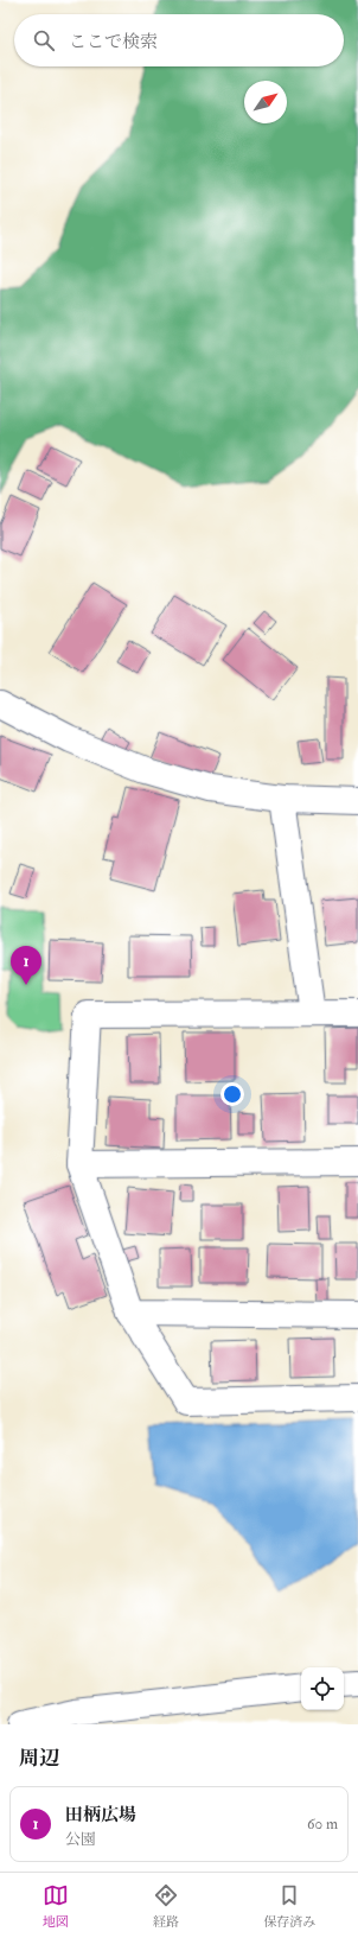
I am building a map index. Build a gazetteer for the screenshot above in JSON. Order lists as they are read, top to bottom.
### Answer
{
  "north": "top right",
  "page": {
    "search": "ここで検索",
    "pins": "1",
    "heading": "周辺",
    "list": [
      {
        "mark": "1",
        "name": "田柄広場",
        "note": "公園",
        "value": "60 m"
      }
    ],
    "nav": ["地図", "経路", "保存済み"]
  }
}
